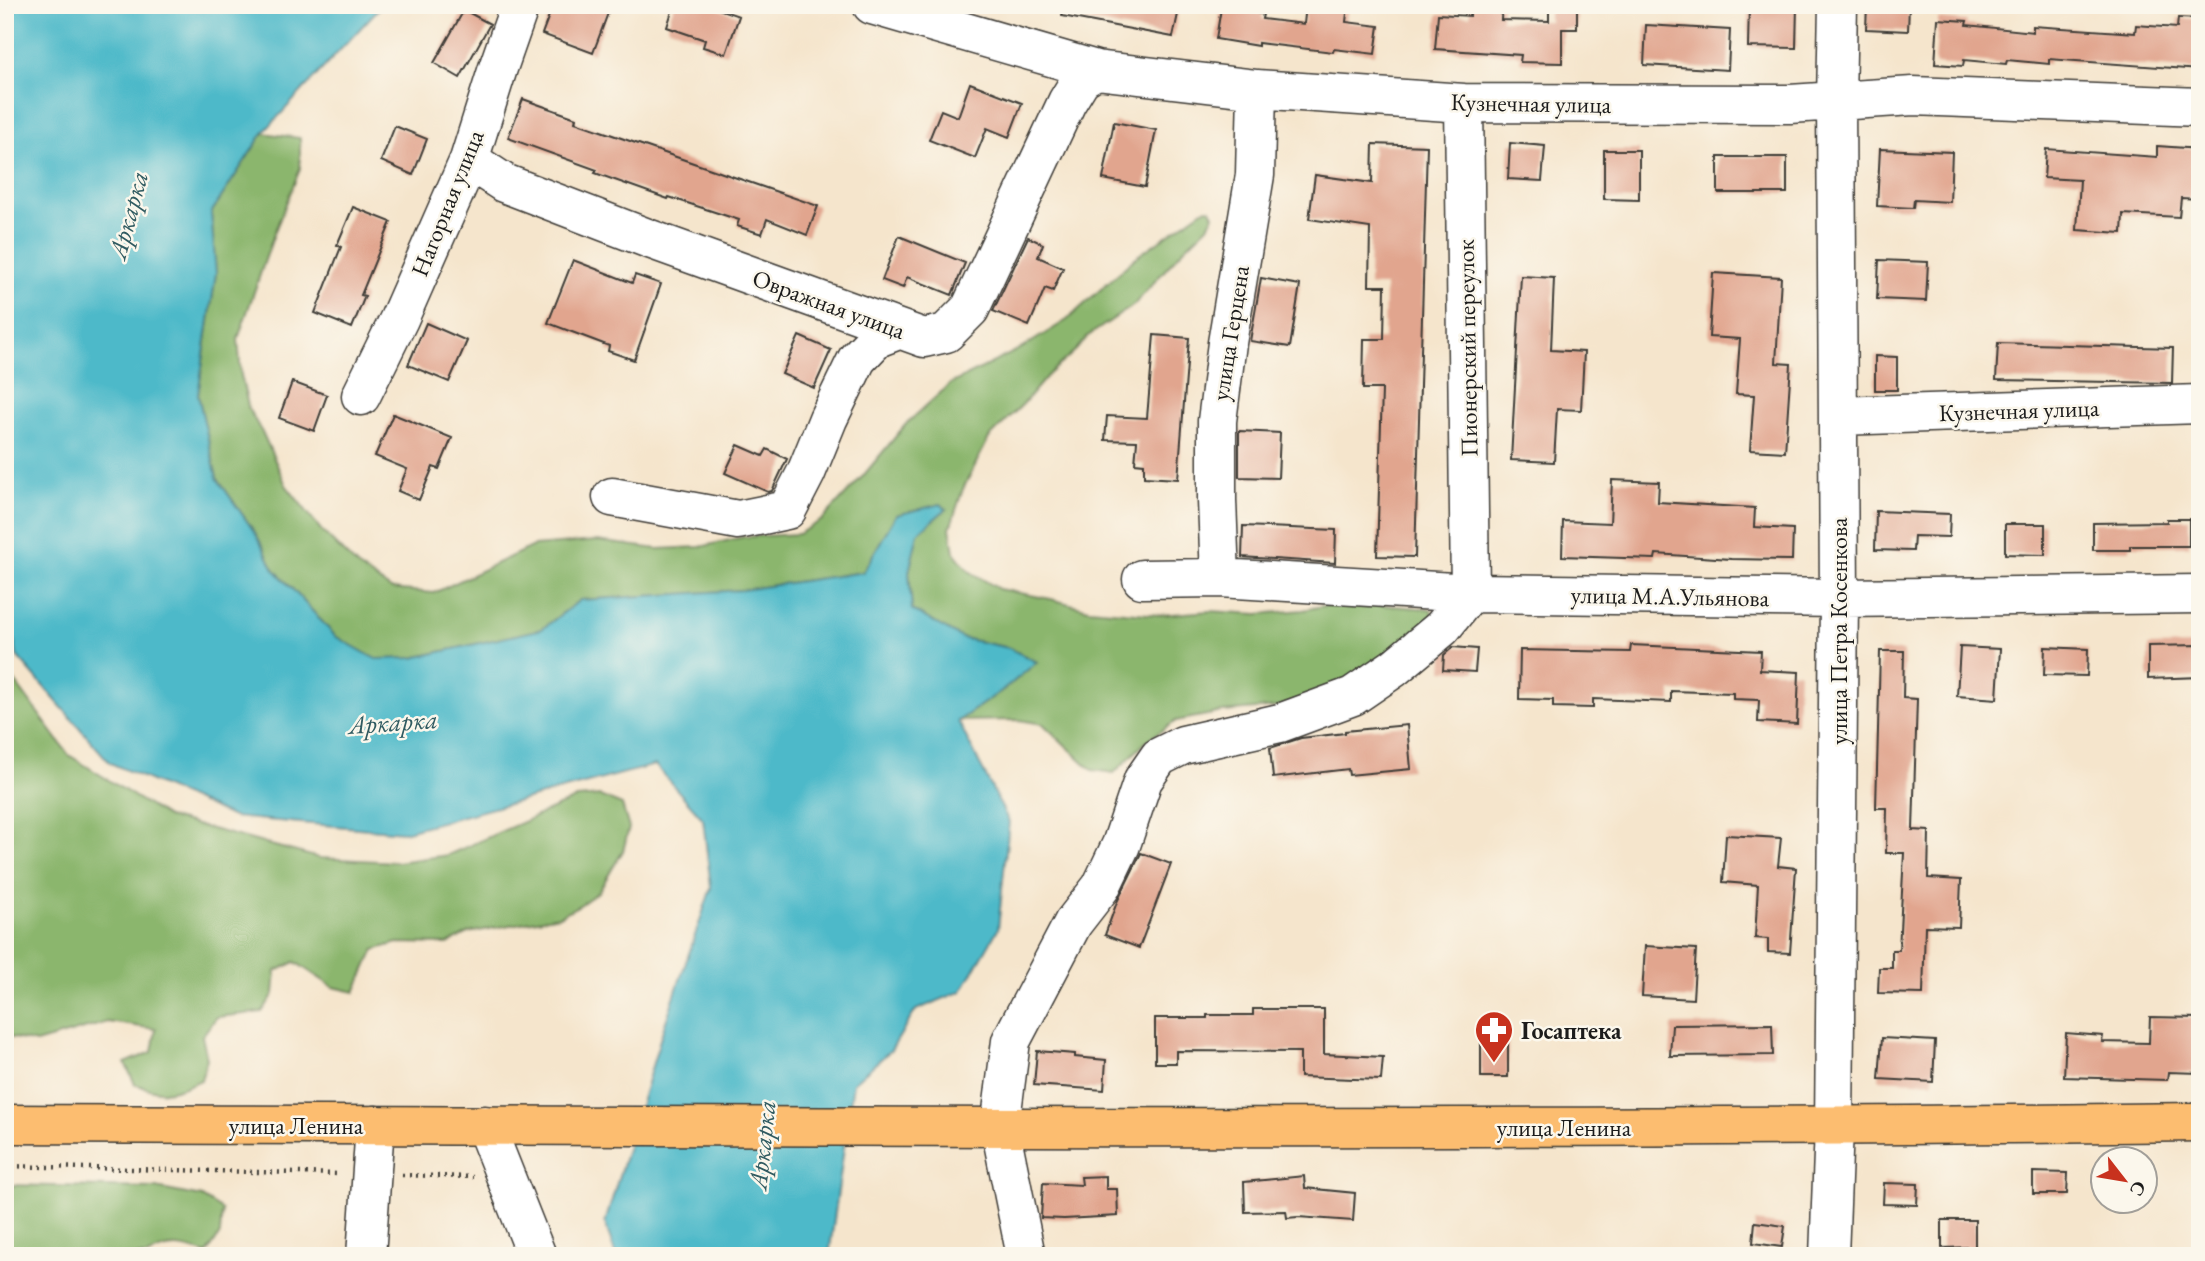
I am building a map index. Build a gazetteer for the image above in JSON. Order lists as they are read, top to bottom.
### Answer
{
  "streets": {
    "main road": ["улица Ленина"],
    "street": [
      "Кузнечная улица",
      "Нагорная улица",
      "Овражная улица",
      "улица Герцена",
      "Пионерский переулок",
      "улица М.А.Ульянова",
      "улица Петра Косенкова"
    ]
  },
  "crossings": [
    ["Кузнечная улица", "Овражная улица"],
    ["Кузнечная улица", "улица Герцена"],
    ["Кузнечная улица", "Пионерский переулок"],
    ["Кузнечная улица", "улица Петра Косенкова"],
    ["Нагорная улица", "Овражная улица"],
    ["улица Герцена", "улица М.А.Ульянова"],
    ["Пионерский переулок", "улица М.А.Ульянова"],
    ["улица М.А.Ульянова", "улица Петра Косенкова"],
    ["улица Петра Косенкова", "улица Ленина"]
  ],
  "water": ["Аркарка"],
  "places": {
    "pharmacy": ["Госаптека"]
  },
  "north": "bottom right"
}
